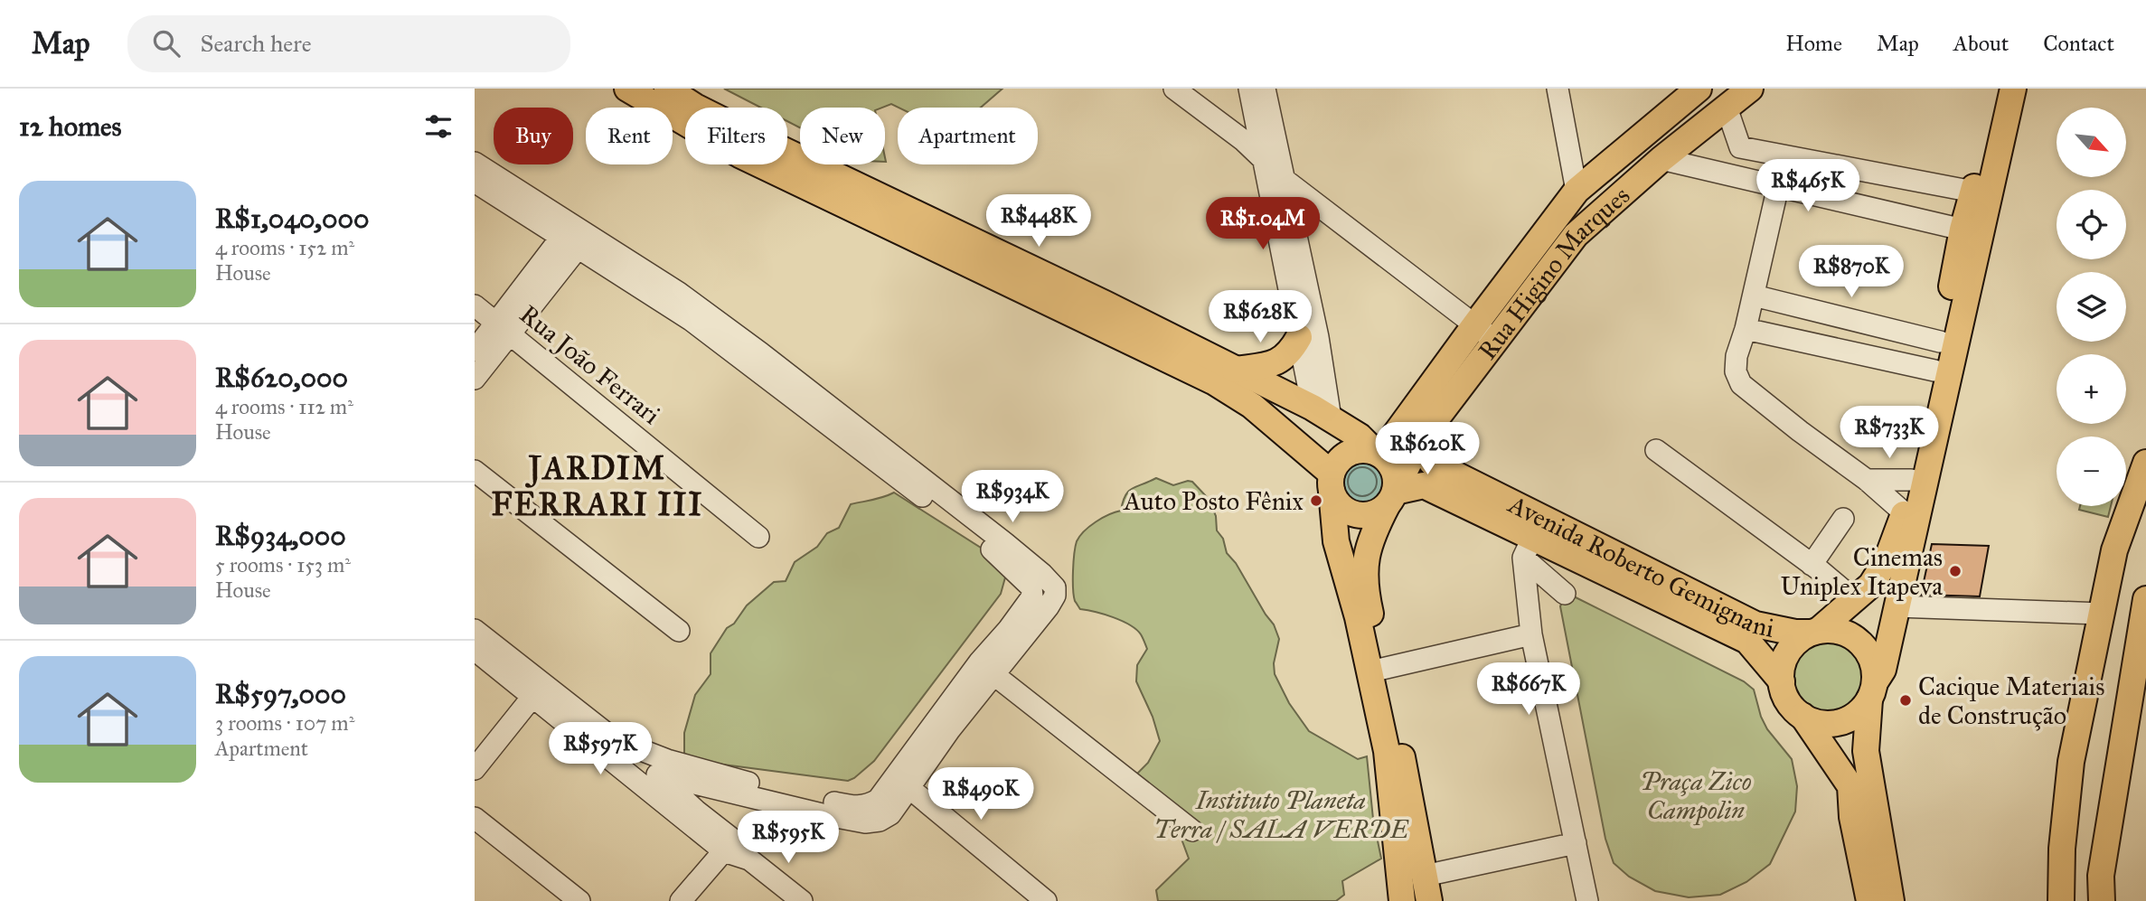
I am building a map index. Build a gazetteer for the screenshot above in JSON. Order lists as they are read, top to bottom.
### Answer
{
  "streets": {
    "main road": ["Rua Higino Marques", "Avenida Roberto Gemignani"],
    "street": ["Rua João Ferrari"]
  },
  "crossings": [
    ["Rua Higino Marques", "Avenida Roberto Gemignani"]
  ],
  "districts": ["JARDIM FERRARI III"],
  "parks": ["Praça Zico Campolin", "Instituto Planeta Terra / SALA VERDE"],
  "places": ["Auto Posto Fênix", "Cinemas Uniplex Itapeva", "Cacique Materiais de Construção"],
  "north": "bottom right",
  "page": {
    "header": "Map",
    "search": "Search here",
    "nav": [
      "Home",
      "Map",
      "About",
      "Contact"
    ],
    "heading": "12 homes",
    "map_buttons": ["+", "−"],
    "chip": [
      "Buy",
      "Rent",
      "Filters",
      "New",
      "Apartment"
    ],
    "price": [
      "R$465K",
      "R$448K",
      "R$1.04M",
      "R$870K",
      "R$628K",
      "R$733K",
      "R$620K",
      "R$934K",
      "R$667K",
      "R$597K",
      "R$490K",
      "R$595K"
    ],
    "list": [
      {
        "name": "R$1,040,000",
        "note": "4 rooms · 152 m² · House"
      },
      {
        "name": "R$620,000",
        "note": "4 rooms · 112 m² · House"
      },
      {
        "name": "R$934,000",
        "note": "5 rooms · 153 m² · House"
      },
      {
        "name": "R$597,000",
        "note": "3 rooms · 107 m² · Apartment"
      }
    ]
  }
}
